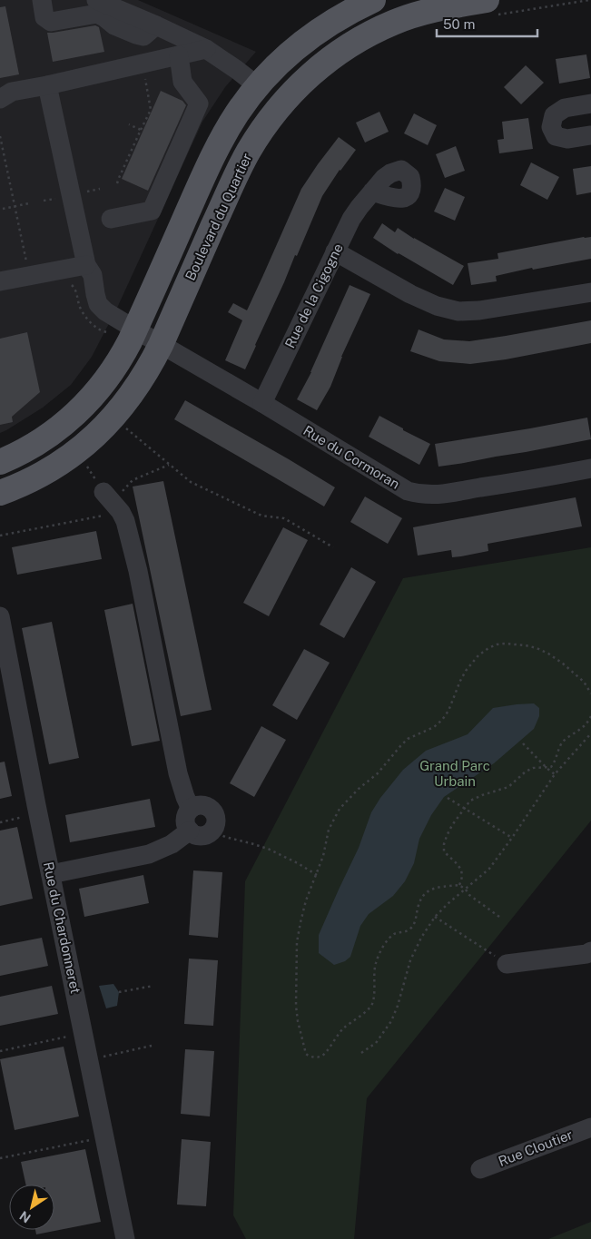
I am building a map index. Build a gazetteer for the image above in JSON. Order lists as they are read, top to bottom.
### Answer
{
  "streets": {
    "main road": ["Boulevard du Quartier"],
    "street": [
      "Rue de la Cigogne",
      "Rue du Cormoran",
      "Rue du Chardonneret",
      "Rue Cloutier"
    ]
  },
  "crossings": [
    ["Boulevard du Quartier", "Rue du Cormoran"],
    ["Rue de la Cigogne", "Rue du Cormoran"]
  ],
  "parks": ["Grand Parc Urbain"],
  "scale_bar": "50 m",
  "north": "bottom left"
}
